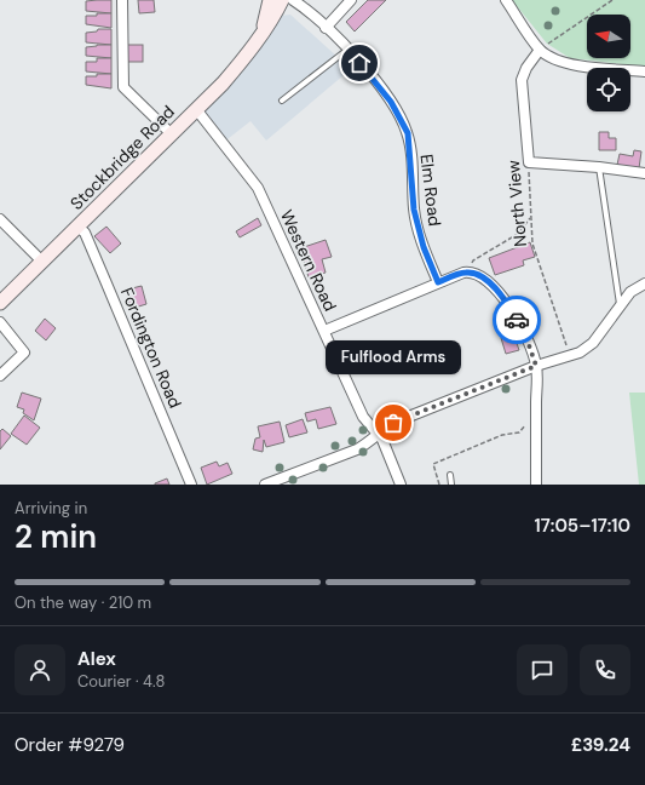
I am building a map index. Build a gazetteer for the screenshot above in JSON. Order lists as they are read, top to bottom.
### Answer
{
  "streets": {
    "main road": ["Stockbridge Road"],
    "street": [
      "Elm Road",
      "North View",
      "Western Road",
      "Fordington Road"
    ]
  },
  "crossings": [
    ["Stockbridge Road", "Western Road"],
    ["Stockbridge Road", "Fordington Road"]
  ],
  "places": ["Fulflood Arms"],
  "north": "left",
  "page": {
    "bubble": "Fulflood Arms",
    "heading": ["2 min", "Arriving in", "17:05–17:10"],
    "panel": [
      "Alex",
      "Courier · 4.8",
      "Order #9279",
      "£39.24"
    ],
    "bar": "On the way · 210 m"
  }
}
